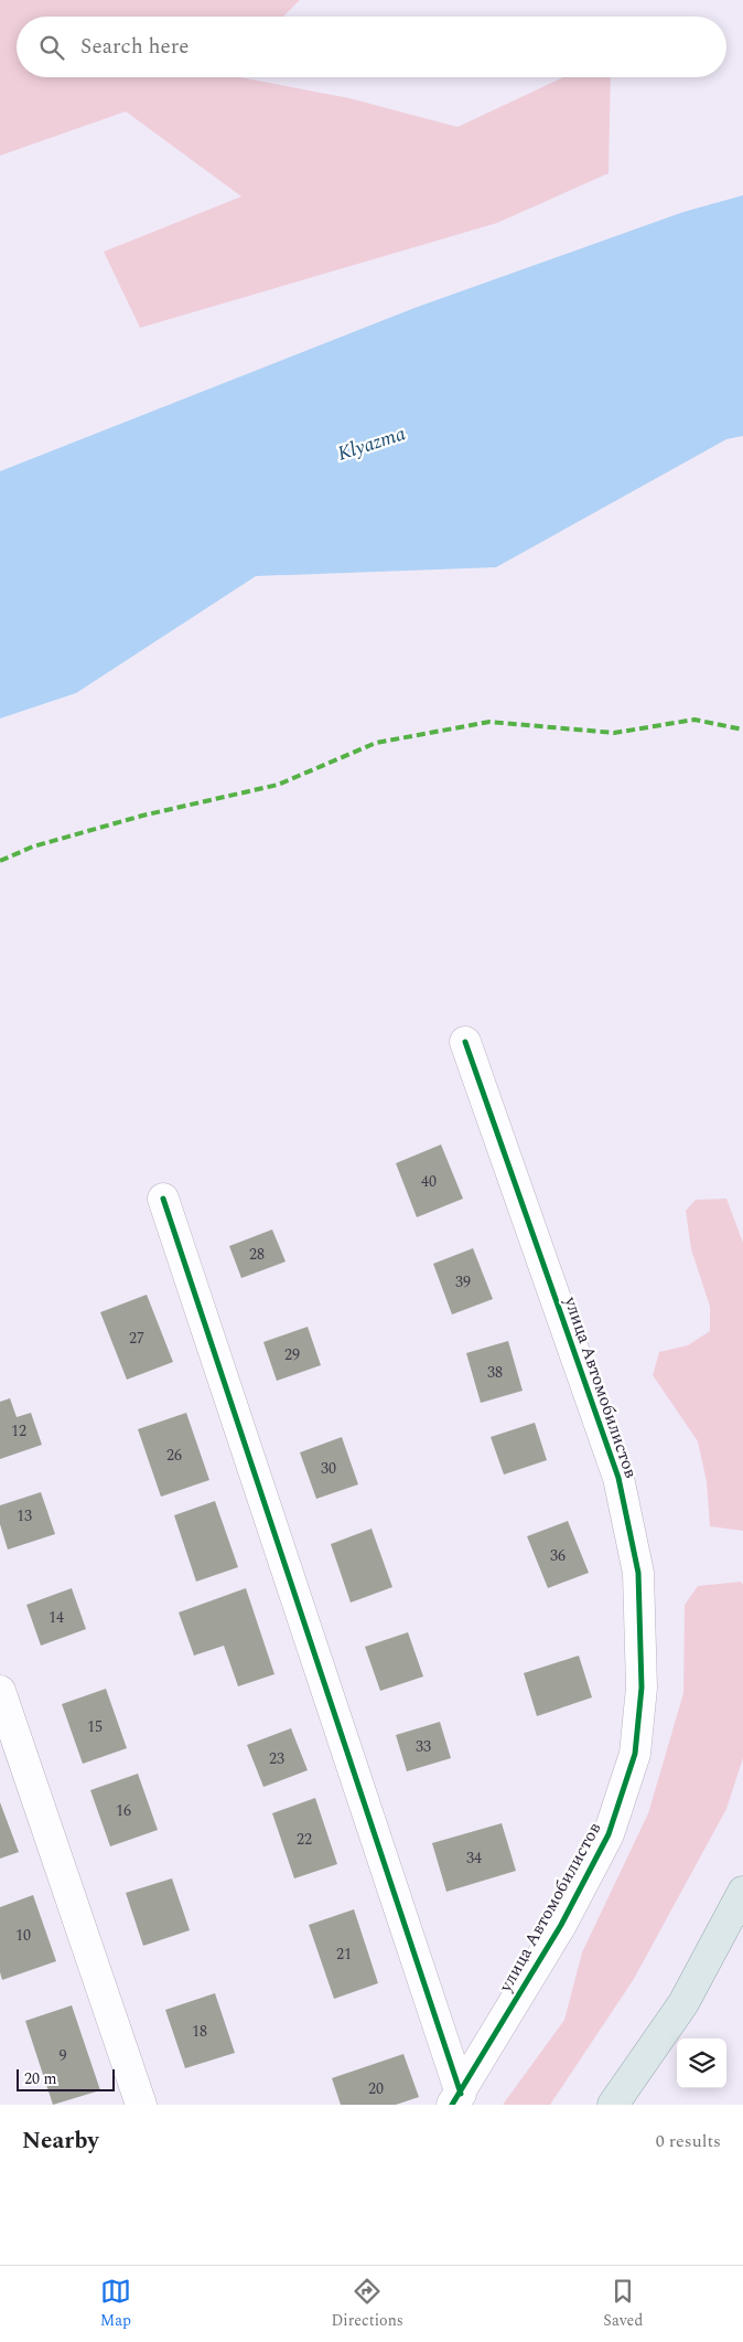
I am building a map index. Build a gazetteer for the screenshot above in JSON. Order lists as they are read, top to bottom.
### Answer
{
  "streets": {
    "street": ["улица Автомобилистов"]
  },
  "water": ["Klyazma"],
  "house_numbers": [
    "40",
    "28",
    "39",
    "27",
    "29",
    "38",
    "12",
    "26",
    "30",
    "13",
    "36",
    "14",
    "15",
    "33",
    "23",
    "16",
    "22",
    "34",
    "10",
    "21",
    "18",
    "9",
    "20"
  ],
  "scale_bar": "20 m",
  "page": {
    "search": "Search here",
    "scale": "20 m",
    "heading": ["Nearby", "0 results"],
    "nav": ["Map", "Directions", "Saved"]
  }
}
